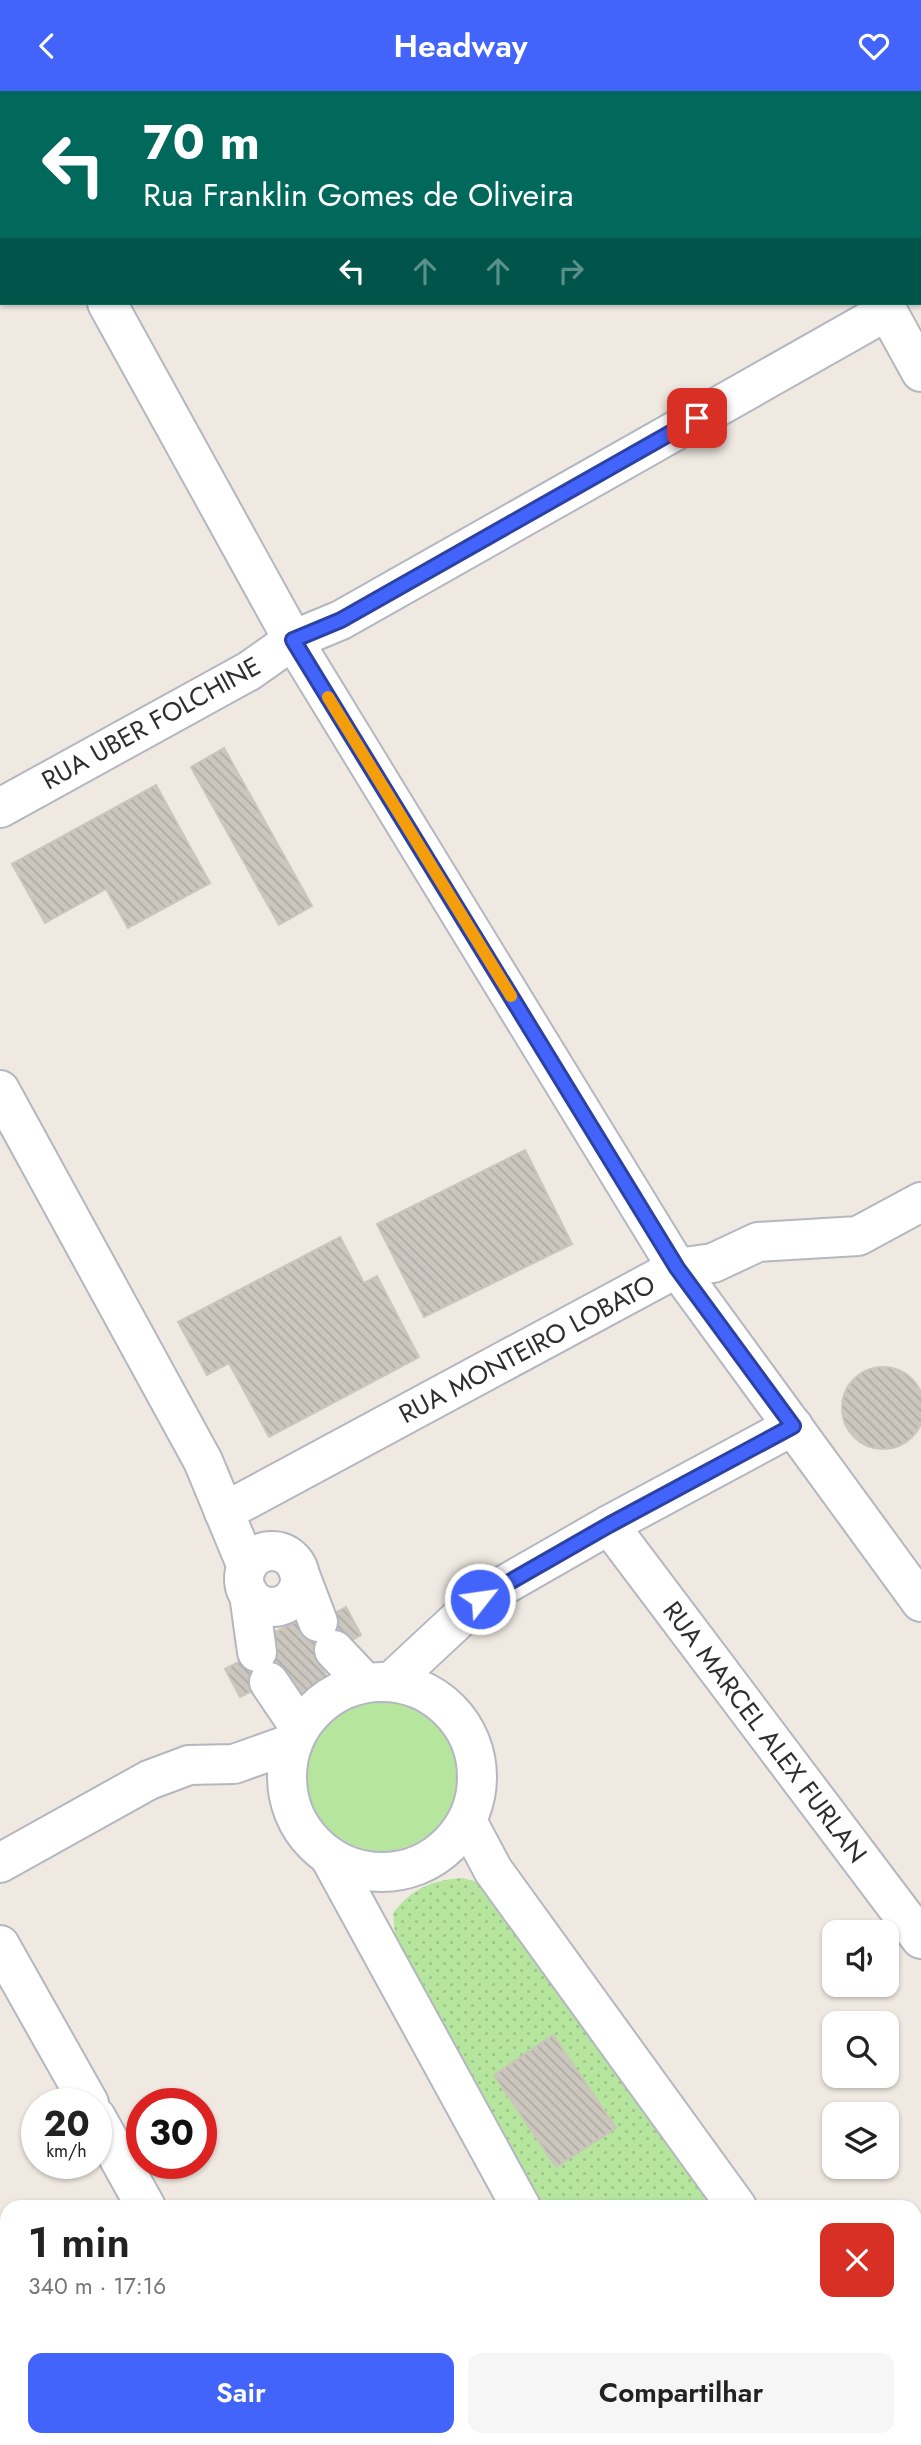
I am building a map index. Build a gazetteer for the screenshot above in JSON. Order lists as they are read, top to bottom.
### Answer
{
  "streets": {
    "street": ["RUA UBER FOLCHINE", "RUA MONTEIRO LOBATO", "RUA MARCEL ALEX FURLAN"]
  },
  "page": {
    "header": "Headway",
    "turn": ["70 m", "Rua Franklin Gomes de Oliveira"],
    "speed": "20 km/h",
    "limit": "30",
    "heading": ["1 min", "340 m · 17:16"],
    "buttons": ["Sair", "Compartilhar"]
  }
}
